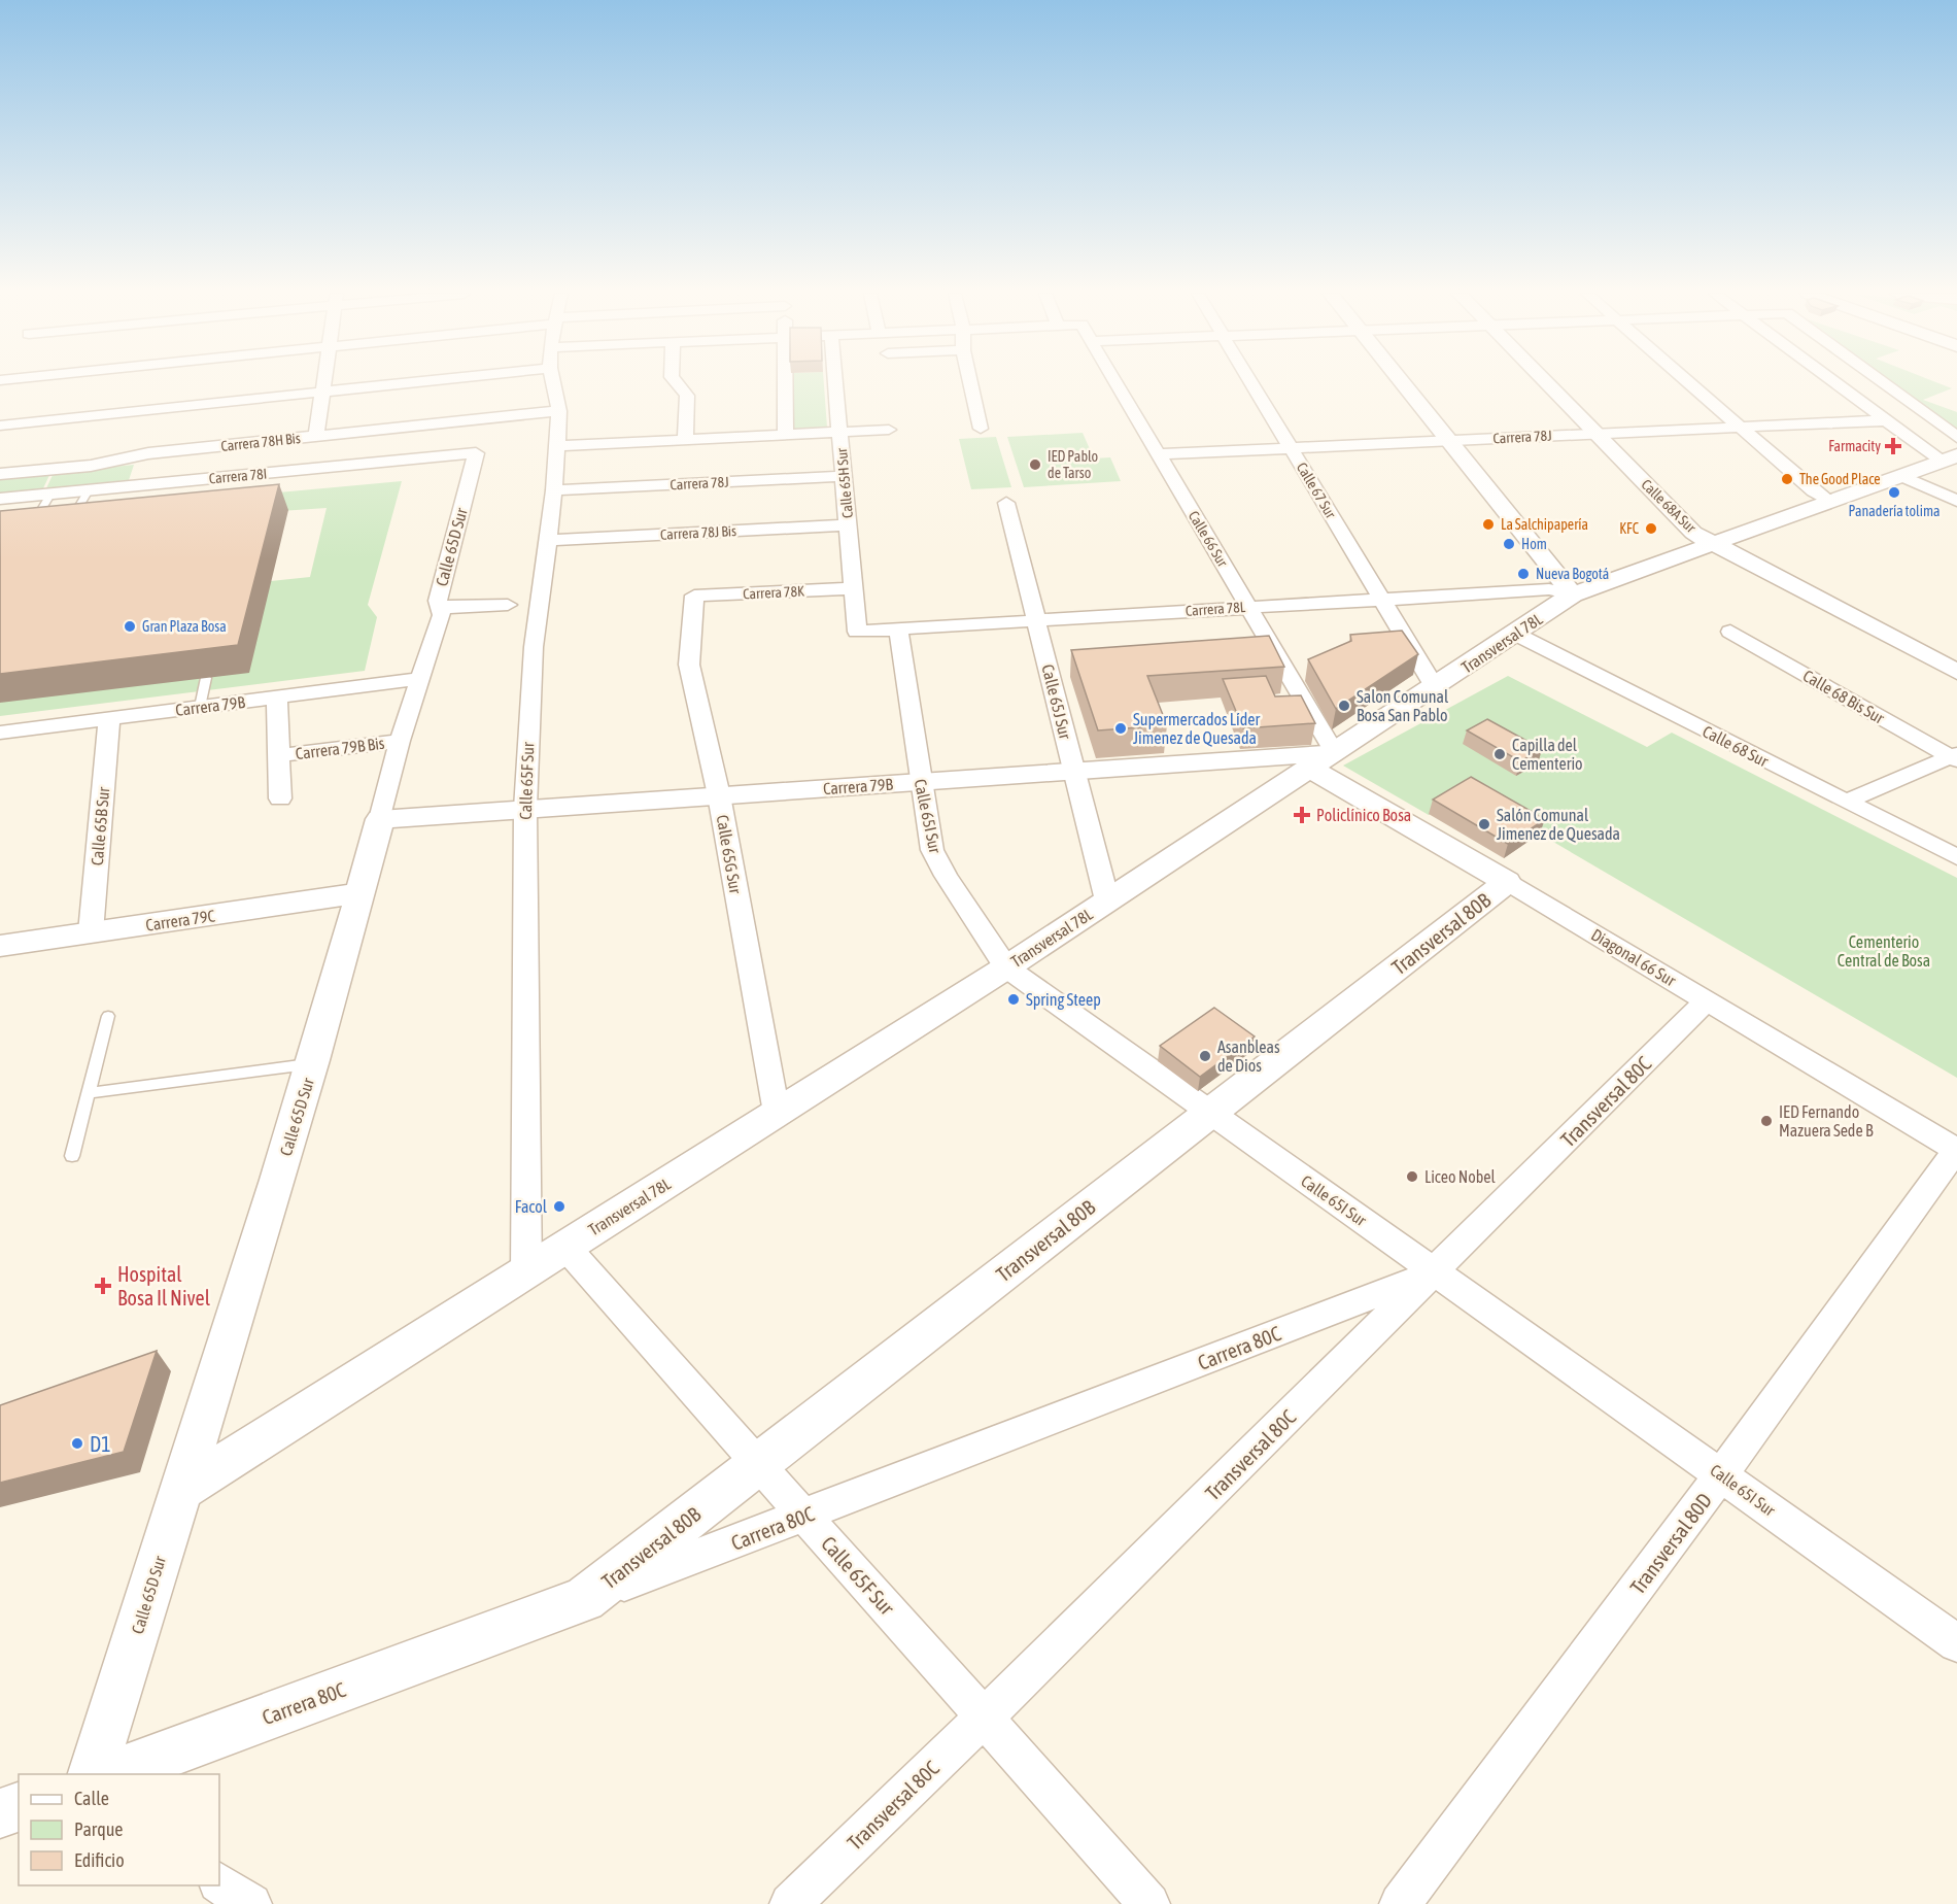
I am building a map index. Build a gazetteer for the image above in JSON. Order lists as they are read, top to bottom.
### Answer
{
  "streets": {
    "street": [
      "Carrera 78J",
      "Carrera 78H Bis",
      "Carrera 78I",
      "Calle 65H Sur",
      "Calle 67 Sur",
      "Calle 68A Sur",
      "Carrera 78J Bis",
      "Calle 66 Sur",
      "Calle 65D Sur",
      "Carrera 78K",
      "Carrera 78L",
      "Transversal 78L",
      "Calle 68 Bis Sur",
      "Calle 65J Sur",
      "Carrera 79B",
      "Calle 68 Sur",
      "Carrera 79B Bis",
      "Calle 65F Sur",
      "Calle 65I Sur",
      "Calle 65B Sur",
      "Calle 65G Sur",
      "Carrera 79C",
      "Transversal 80B",
      "Diagonal 66 Sur",
      "Transversal 80C",
      "Carrera 80C",
      "Transversal 80D"
    ]
  },
  "crossings": [
    ["Carrera 78J", "Calle 65H Sur"],
    ["Carrera 78J", "Calle 67 Sur"],
    ["Carrera 78J", "Calle 68A Sur"],
    ["Carrera 78J", "Calle 66 Sur"],
    ["Carrera 78J", "Calle 65F Sur"],
    ["Carrera 78H Bis", "Calle 65F Sur"],
    ["Carrera 78I", "Calle 65D Sur"],
    ["Calle 65H Sur", "Carrera 78J Bis"],
    ["Calle 65H Sur", "Carrera 78K"],
    ["Calle 65H Sur", "Carrera 78L"],
    ["Calle 67 Sur", "Carrera 78L"],
    ["Calle 67 Sur", "Transversal 78L"],
    ["Calle 68A Sur", "Transversal 78L"],
    ["Carrera 78J Bis", "Calle 65F Sur"],
    ["Calle 66 Sur", "Carrera 78L"],
    ["Calle 66 Sur", "Transversal 78L"],
    ["Calle 66 Sur", "Carrera 79B"],
    ["Calle 66 Sur", "Diagonal 66 Sur"],
    ["Calle 65D Sur", "Transversal 78L"],
    ["Calle 65D Sur", "Carrera 79B"],
    ["Calle 65D Sur", "Carrera 79B Bis"],
    ["Calle 65D Sur", "Carrera 79C"],
    ["Carrera 78K", "Calle 65G Sur"],
    ["Carrera 78L", "Transversal 78L"],
    ["Carrera 78L", "Calle 65J Sur"],
    ["Carrera 78L", "Calle 65I Sur"],
    ["Transversal 78L", "Calle 65J Sur"],
    ["Transversal 78L", "Carrera 79B"],
    ["Transversal 78L", "Calle 68 Sur"],
    ["Transversal 78L", "Calle 65F Sur"],
    ["Transversal 78L", "Calle 65I Sur"],
    ["Transversal 78L", "Calle 65G Sur"],
    ["Transversal 78L", "Diagonal 66 Sur"],
    ["Calle 65J Sur", "Carrera 79B"],
    ["Carrera 79B", "Calle 65F Sur"],
    ["Carrera 79B", "Calle 65I Sur"],
    ["Carrera 79B", "Calle 65B Sur"],
    ["Carrera 79B", "Calle 65G Sur"],
    ["Carrera 79B", "Diagonal 66 Sur"],
    ["Calle 65F Sur", "Transversal 80B"],
    ["Calle 65F Sur", "Transversal 80C"],
    ["Calle 65F Sur", "Carrera 80C"],
    ["Calle 65I Sur", "Transversal 80B"],
    ["Calle 65I Sur", "Transversal 80C"],
    ["Calle 65I Sur", "Carrera 80C"],
    ["Calle 65I Sur", "Transversal 80D"],
    ["Calle 65B Sur", "Carrera 79C"],
    ["Transversal 80B", "Diagonal 66 Sur"],
    ["Transversal 80B", "Carrera 80C"],
    ["Diagonal 66 Sur", "Transversal 80C"],
    ["Diagonal 66 Sur", "Transversal 80D"],
    ["Transversal 80C", "Carrera 80C"]
  ],
  "parks": ["Cementerio Central de Bosa"],
  "places": {
    "health": ["Farmacity", "Policlínico Bosa", "Hospital Bosa Il Nivel"],
    "other": [
      "IED Pablo de Tarso",
      "The Good Place",
      "Panadería tolima",
      "La Salchipapería",
      "KFC",
      "Hom",
      "Nueva Bogotá",
      "Gran Plaza Bosa",
      "Salon Comunal Bosa San Pablo",
      "Supermercados Líder Jimenez de Quesada",
      "Capilla del Cementerio",
      "Salón Comunal Jimenez de Quesada",
      "Spring Steep",
      "Asanbleas de Dios",
      "IED Fernando Mazuera Sede B",
      "Liceo Nobel",
      "Facol",
      "D1"
    ]
  },
  "legend": ["Calle", "Parque", "Edificio"]
}
